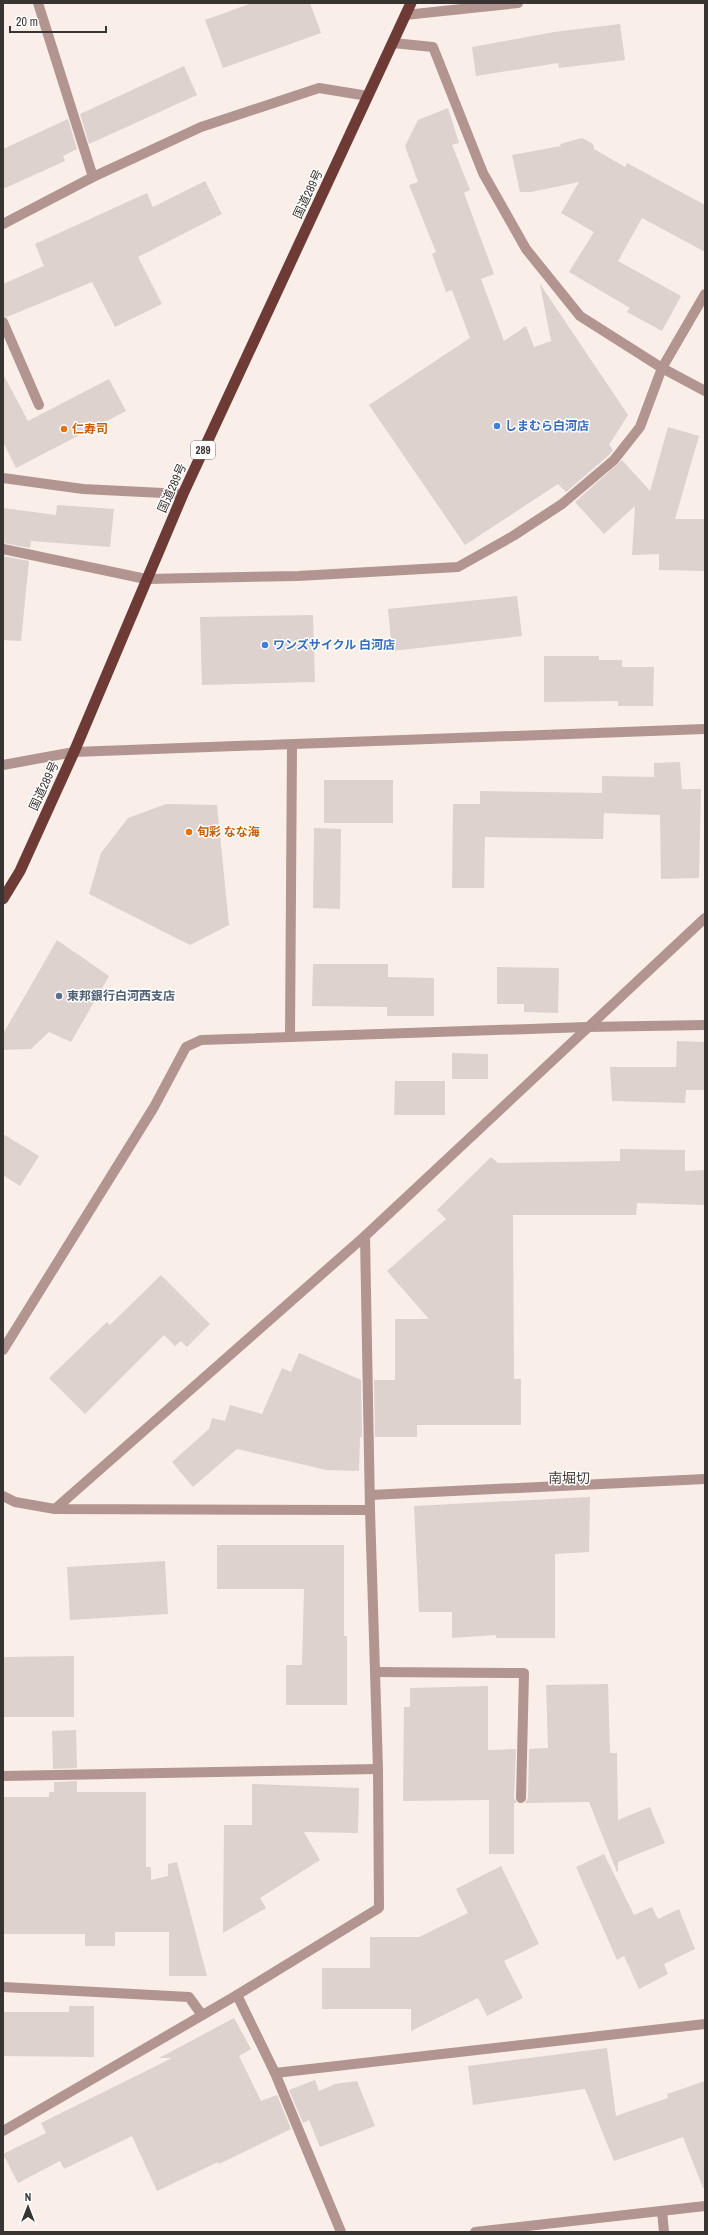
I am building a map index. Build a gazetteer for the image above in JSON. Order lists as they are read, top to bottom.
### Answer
{
  "streets": {
    "highway": ["国道289号", "289"]
  },
  "districts": ["南堀切"],
  "places": [
    "しまむら白河店",
    "仁寿司",
    "ワンズサイクル 白河店",
    "旬彩 なな海",
    "東邦銀行白河西支店"
  ],
  "scale_bar": "20 m",
  "north": "top"
}
